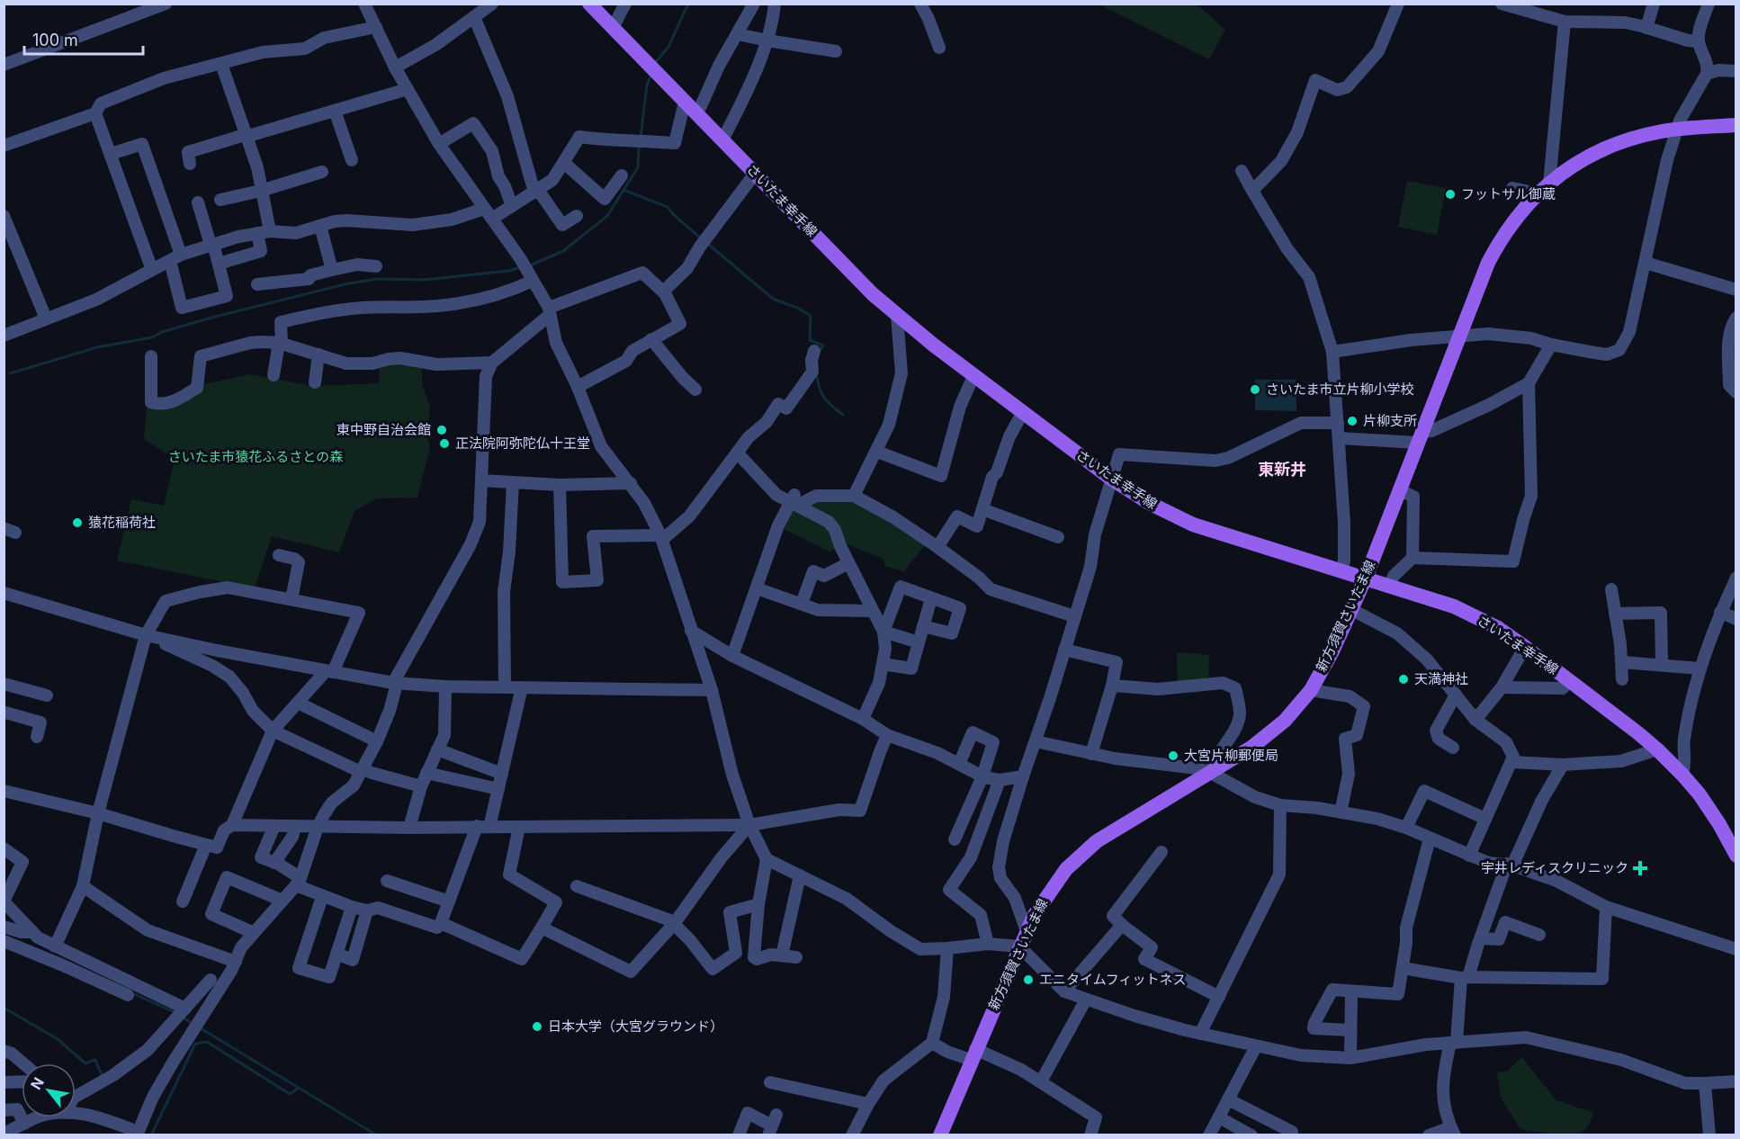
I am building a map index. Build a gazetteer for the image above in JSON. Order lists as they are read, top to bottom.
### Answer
{
  "streets": {
    "main road": ["さいたま幸手線", "新方須賀さいたま線"]
  },
  "crossings": [
    ["さいたま幸手線", "新方須賀さいたま線"]
  ],
  "districts": ["東新井"],
  "parks": ["さいたま市猿花ふるさとの森"],
  "places": {
    "other": [
      "フットサル御蔵",
      "さいたま市立片柳小学校",
      "片柳支所",
      "東中野自治会館",
      "正法院阿弥陀仏十王堂",
      "猿花稲荷社",
      "天満神社",
      "大宮片柳郵便局",
      "エニタイムフィットネス",
      "日本大学（大宮グラウンド）"
    ],
    "health": ["宇井レディスクリニック"]
  },
  "scale_bar": "100 m",
  "north": "top left"
}
